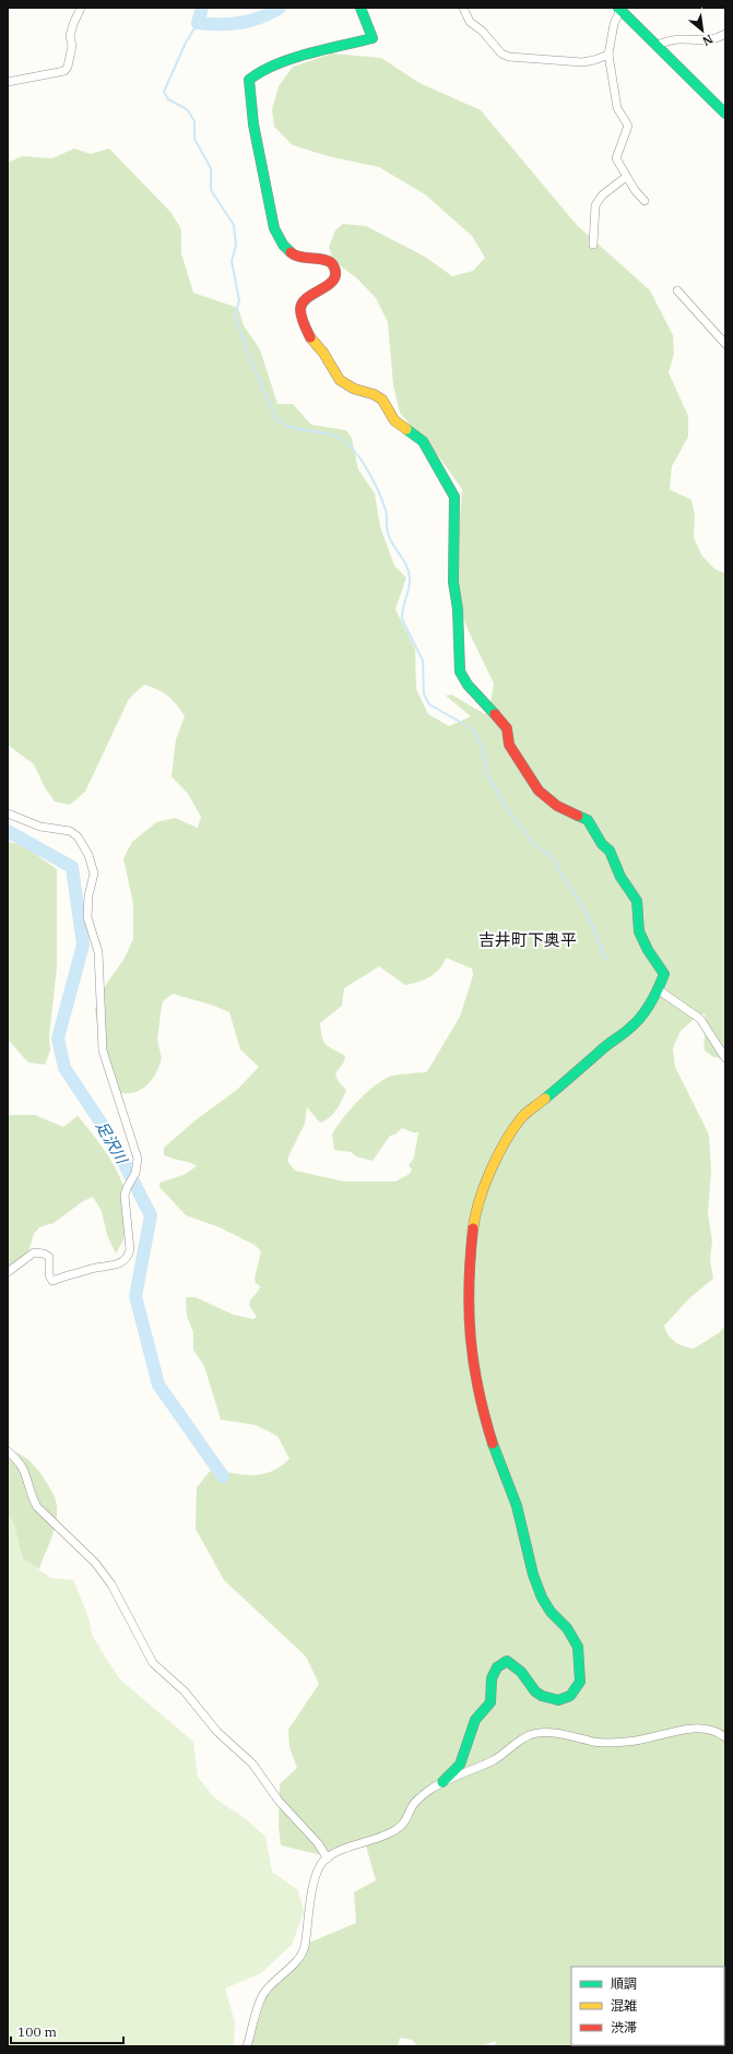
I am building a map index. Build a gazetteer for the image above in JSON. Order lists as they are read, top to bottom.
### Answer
{
  "districts": ["吉井町下奥平"],
  "water": ["足沢川"],
  "legend": ["順調", "混雑", "渋滞"],
  "scale_bar": "100 m",
  "north": "bottom right"
}
